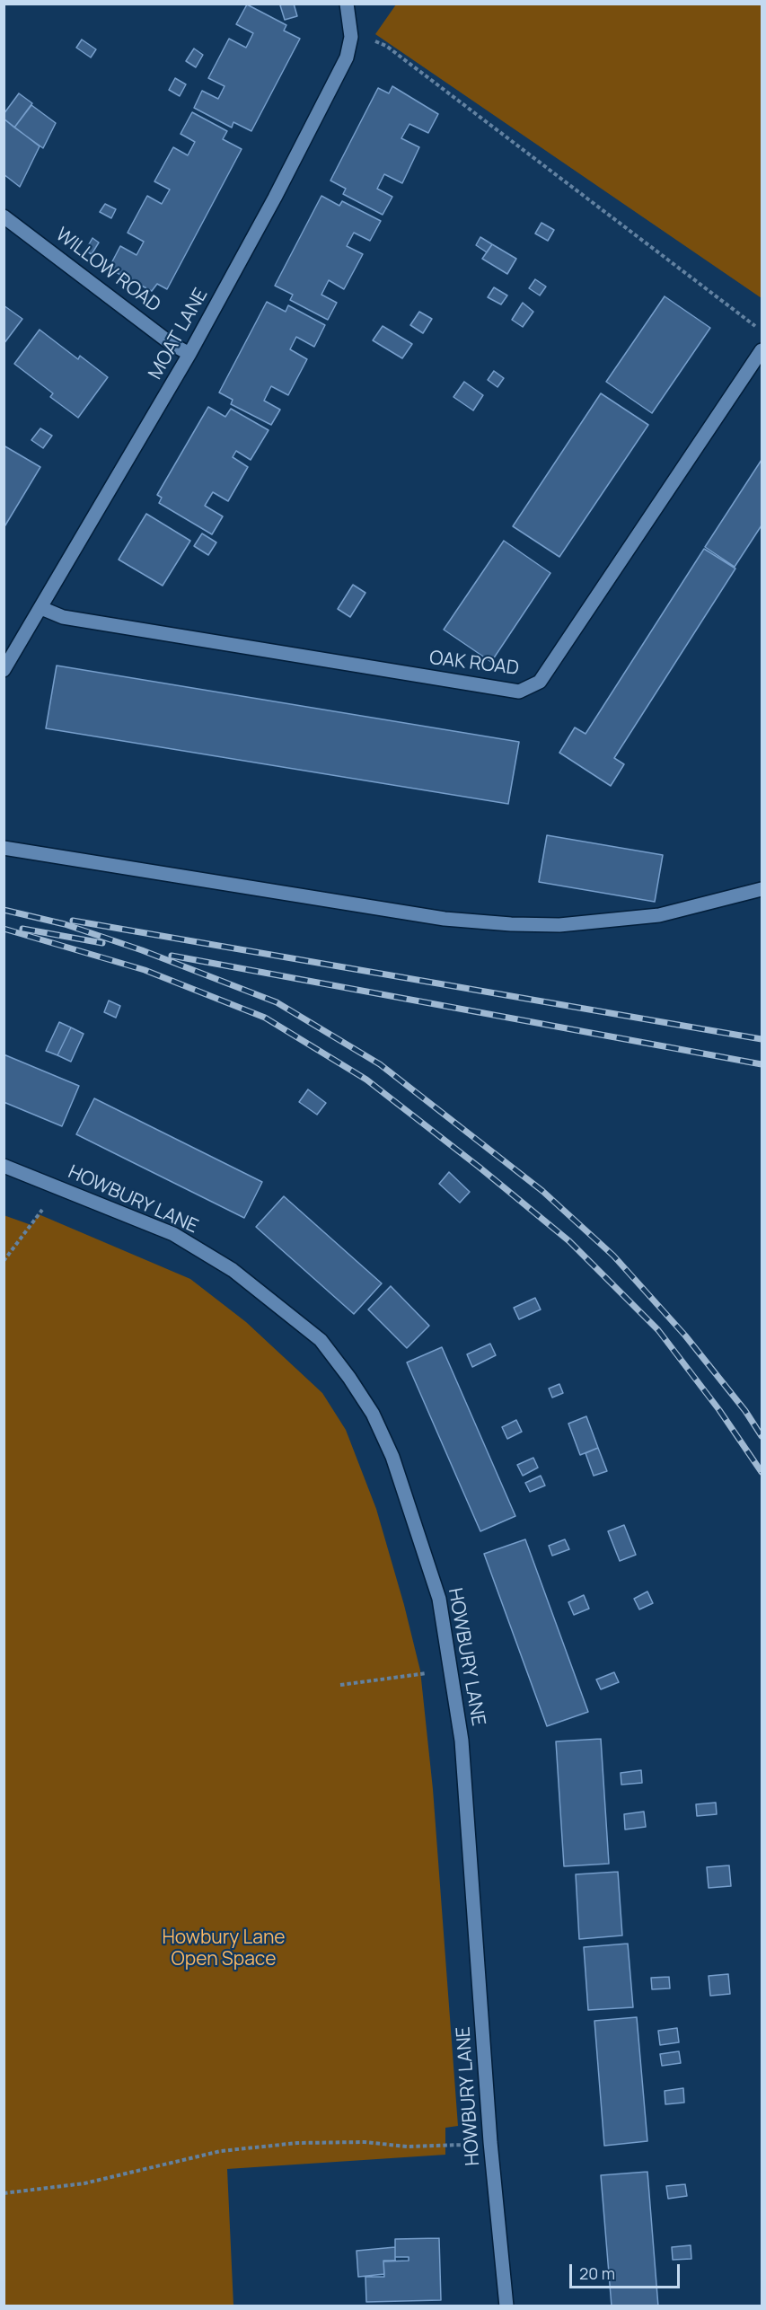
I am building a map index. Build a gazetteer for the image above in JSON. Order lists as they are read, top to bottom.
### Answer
{
  "streets": {
    "street": [
      "WILLOW ROAD",
      "MOAT LANE",
      "OAK ROAD",
      "HOWBURY LANE"
    ]
  },
  "crossings": [
    ["WILLOW ROAD", "MOAT LANE"],
    ["MOAT LANE", "OAK ROAD"]
  ],
  "parks": ["Howbury Lane Open Space"],
  "scale_bar": "20 m"
}
